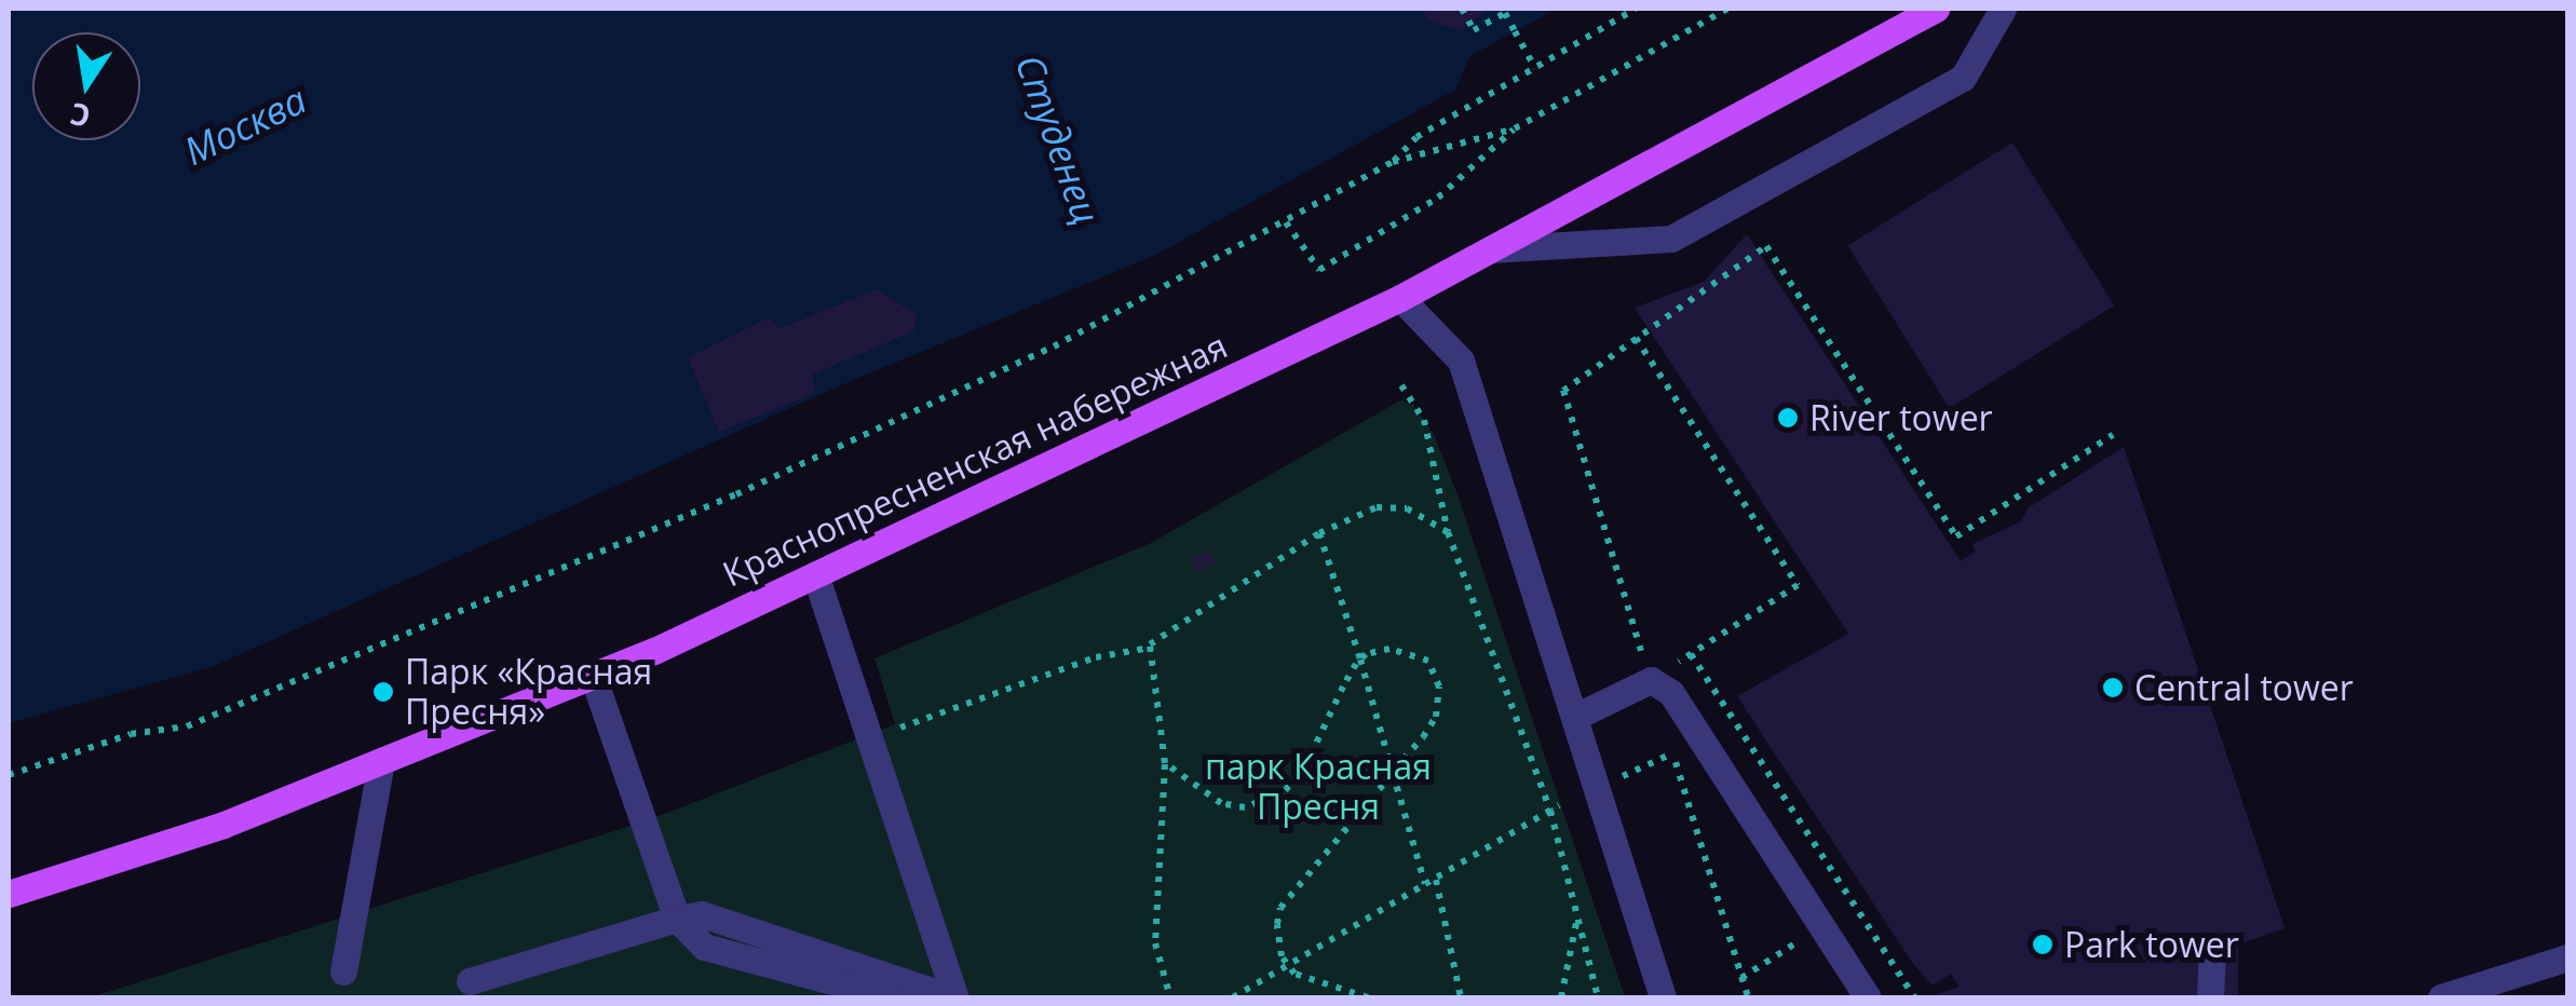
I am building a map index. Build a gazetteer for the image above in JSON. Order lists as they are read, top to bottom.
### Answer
{
  "streets": {
    "main road": ["Краснопресненская набережная"]
  },
  "water": ["Москва", "Студенец"],
  "parks": ["парк Красная Пресня"],
  "places": [
    "River tower",
    "Central tower",
    "Парк «Красная Пресня»",
    "Park tower"
  ],
  "north": "bottom"
}
